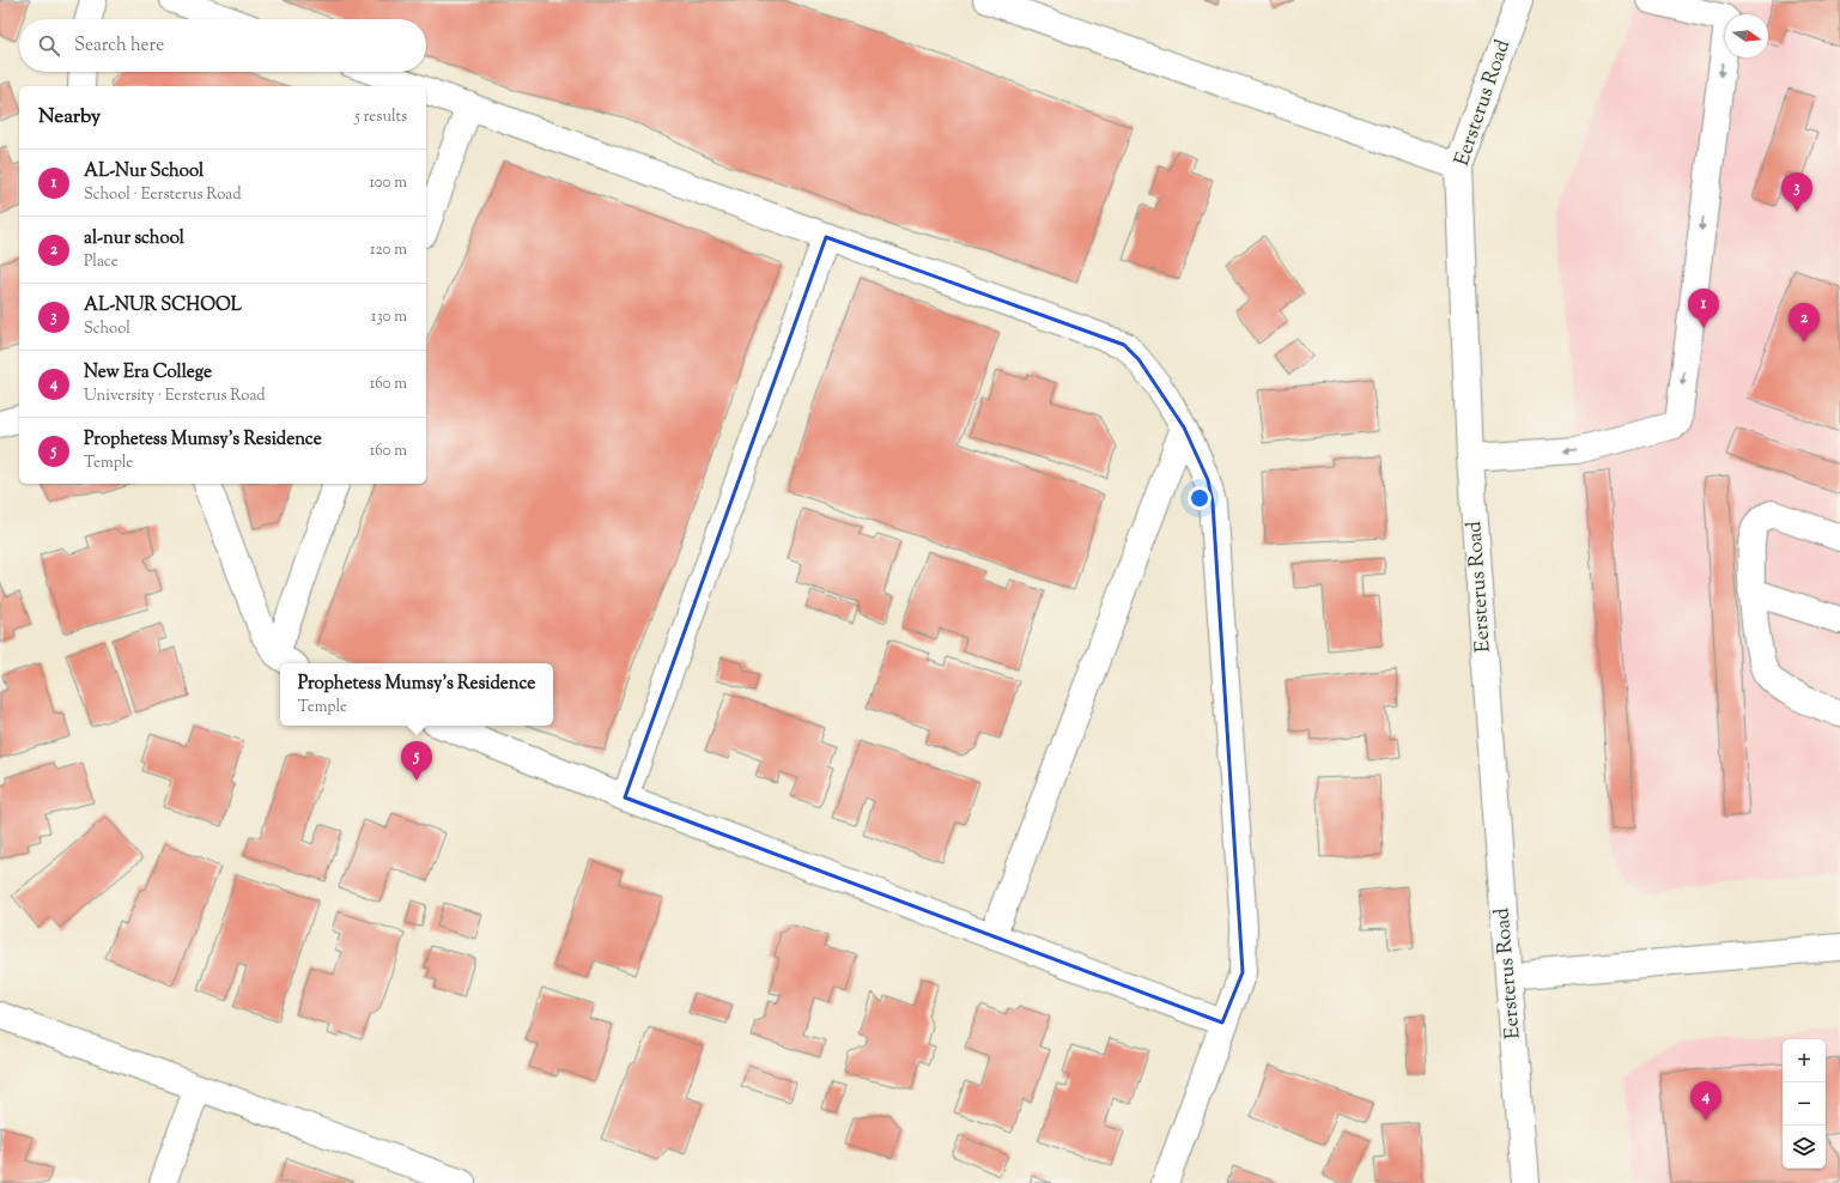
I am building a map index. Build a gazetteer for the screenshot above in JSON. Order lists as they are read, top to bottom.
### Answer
{
  "streets": {
    "street": ["Eersterus Road"]
  },
  "north": "right",
  "page": {
    "search": "Search here",
    "heading": ["Nearby", "5 results"],
    "list": [
      {
        "mark": "1",
        "name": "AL-Nur School",
        "note": "School · Eersterus Road",
        "value": "100 m"
      },
      {
        "mark": "2",
        "name": "al-nur school",
        "note": "Place",
        "value": "120 m"
      },
      {
        "mark": "3",
        "name": "AL-NUR SCHOOL",
        "note": "School",
        "value": "130 m"
      },
      {
        "mark": "4",
        "name": "New Era College",
        "note": "University · Eersterus Road",
        "value": "160 m"
      },
      {
        "mark": "5",
        "name": "Prophetess Mumsy's Residence",
        "note": "Temple",
        "value": "160 m"
      }
    ],
    "pins": [
      "3",
      "1",
      "2",
      "5",
      "4"
    ],
    "popup": ["Prophetess Mumsy's Residence", "Temple"],
    "map_buttons": ["+", "−"]
  }
}
